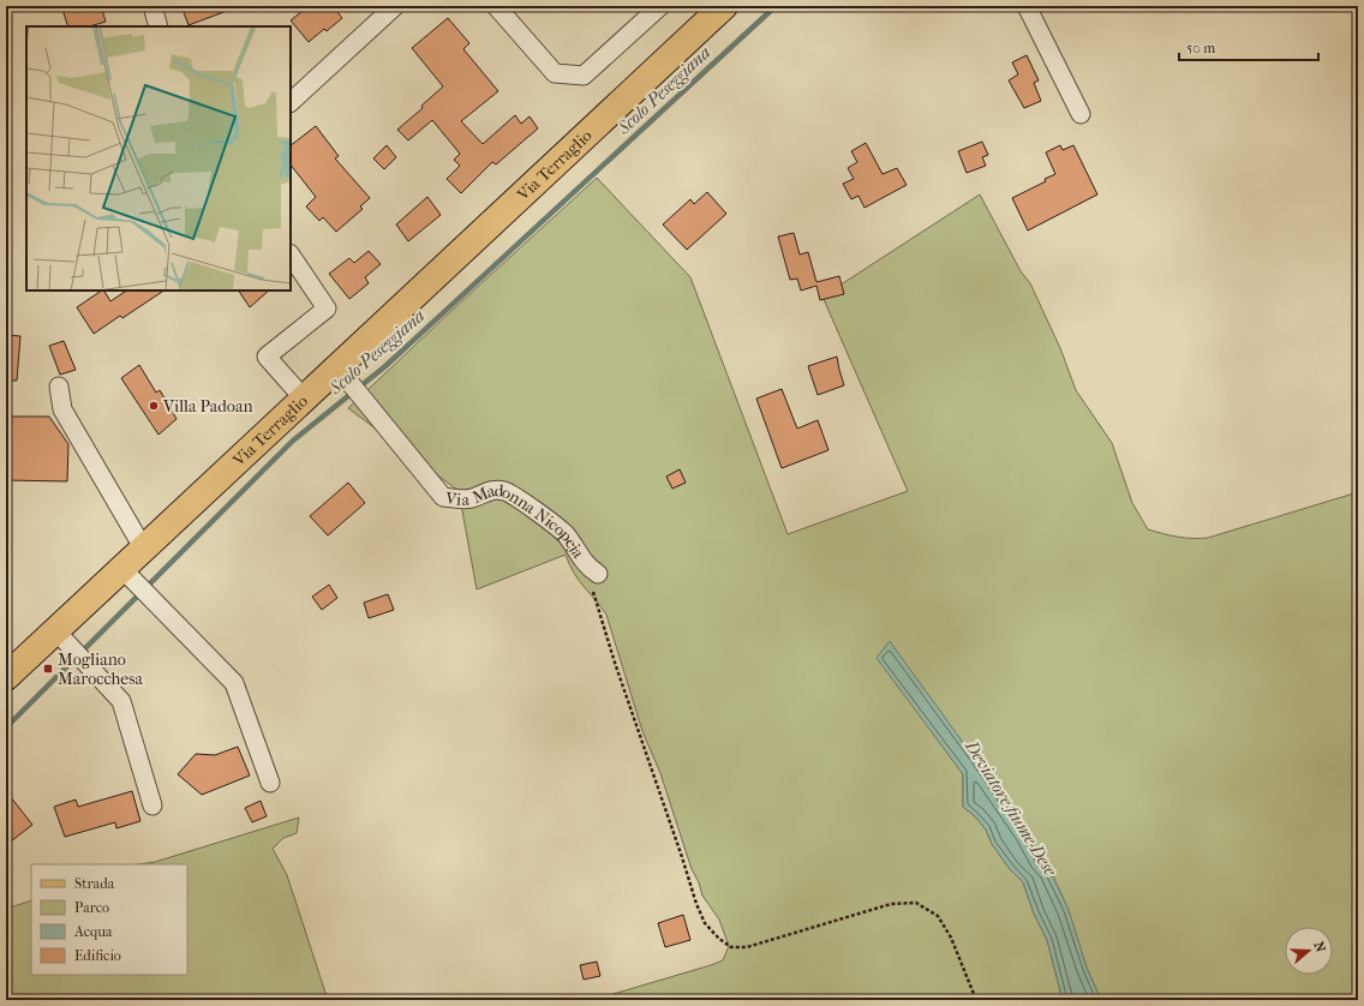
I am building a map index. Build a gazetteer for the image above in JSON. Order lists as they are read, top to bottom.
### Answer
{
  "streets": {
    "main road": ["Via Terraglio"],
    "street": ["Via Madonna Nicopeja"]
  },
  "crossings": [
    ["Via Terraglio", "Via Madonna Nicopeja"]
  ],
  "water": ["Scolo Peseggiana", "Deviatore fiume Dese"],
  "places": {
    "other": ["Villa Padoan"],
    "transit": ["Mogliano Marocchesa"]
  },
  "legend": [
    "Strada",
    "Parco",
    "Acqua",
    "Edificio"
  ],
  "scale_bar": "50 m",
  "north": "right"
}
